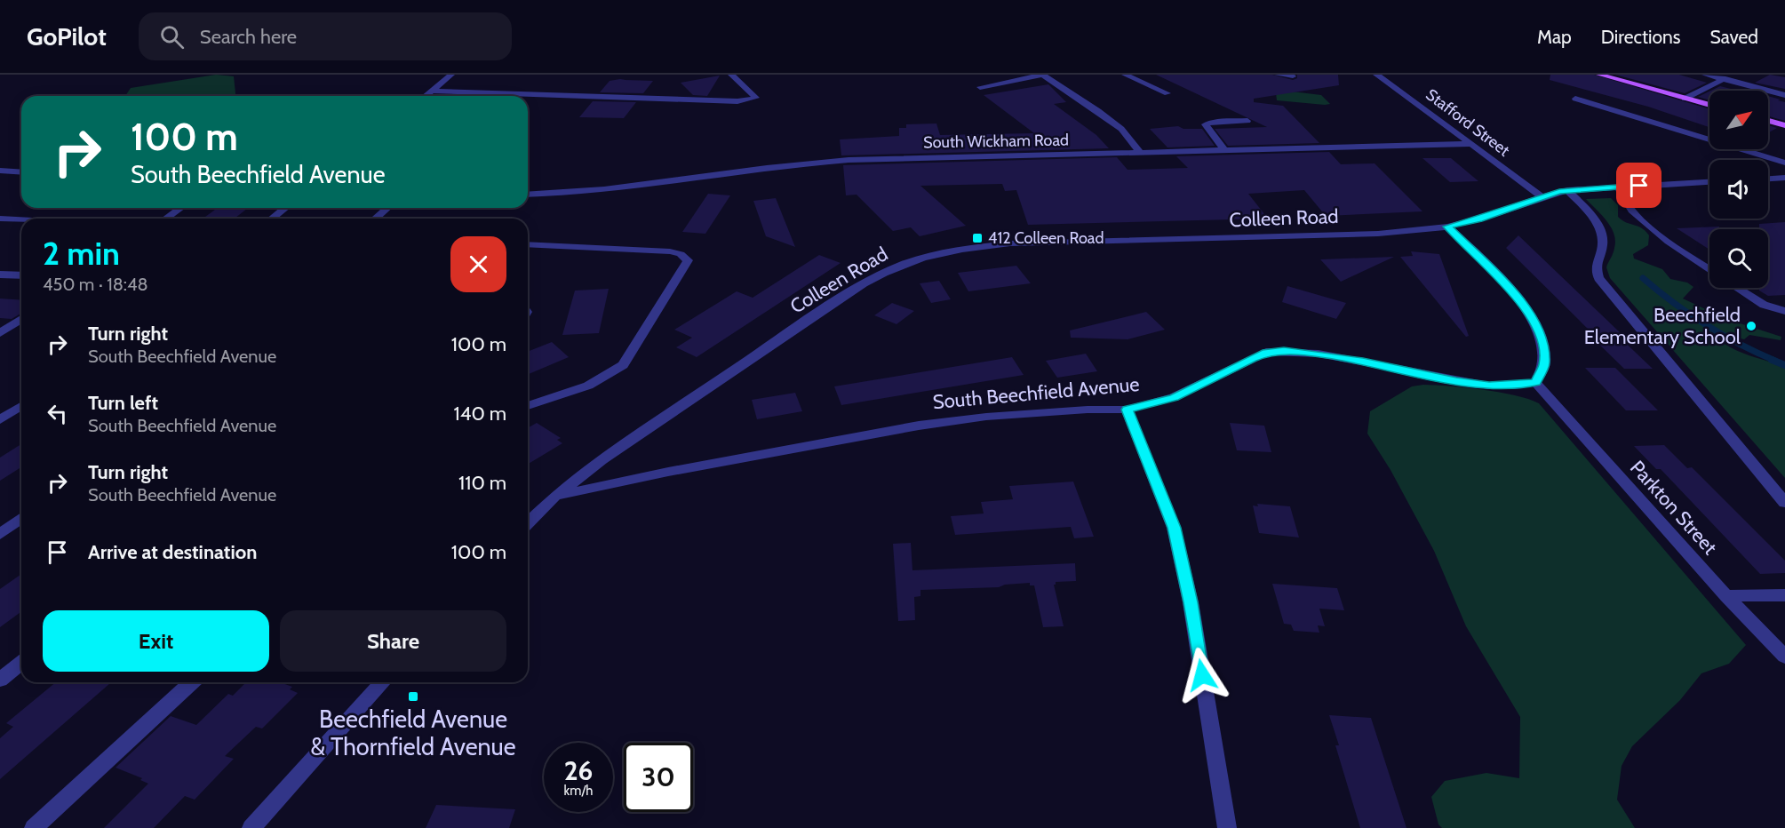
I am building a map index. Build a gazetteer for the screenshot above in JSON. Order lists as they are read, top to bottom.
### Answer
{
  "streets": {
    "street": [
      "Stafford Street",
      "South Wickham Road",
      "Colleen Road",
      "South Beechfield Avenue",
      "Parkton Street"
    ]
  },
  "crossings": [
    ["Stafford Street", "South Wickham Road"],
    ["Colleen Road", "South Beechfield Avenue"],
    ["South Beechfield Avenue", "Parkton Street"]
  ],
  "places": {
    "transit": ["412 Colleen Road", "Beechfield Avenue & Thornfield Avenue"],
    "other": ["Beechfield Elementary School"]
  },
  "north": "top right",
  "page": {
    "header": "GoPilot",
    "search": "Search here",
    "nav": ["Map", "Directions", "Saved"],
    "turn": ["100 m", "South Beechfield Avenue"],
    "heading": ["2 min", "450 m · 18:48"],
    "list": [
      {
        "name": "Turn right",
        "note": "South Beechfield Avenue",
        "value": "100 m"
      },
      {
        "name": "Turn left",
        "note": "South Beechfield Avenue",
        "value": "140 m"
      },
      {
        "name": "Turn right",
        "note": "South Beechfield Avenue",
        "value": "110 m"
      },
      {
        "name": "Arrive at destination",
        "value": "100 m"
      }
    ],
    "buttons": ["Exit", "Share"],
    "speed": "26 km/h",
    "limit": "30"
  }
}
